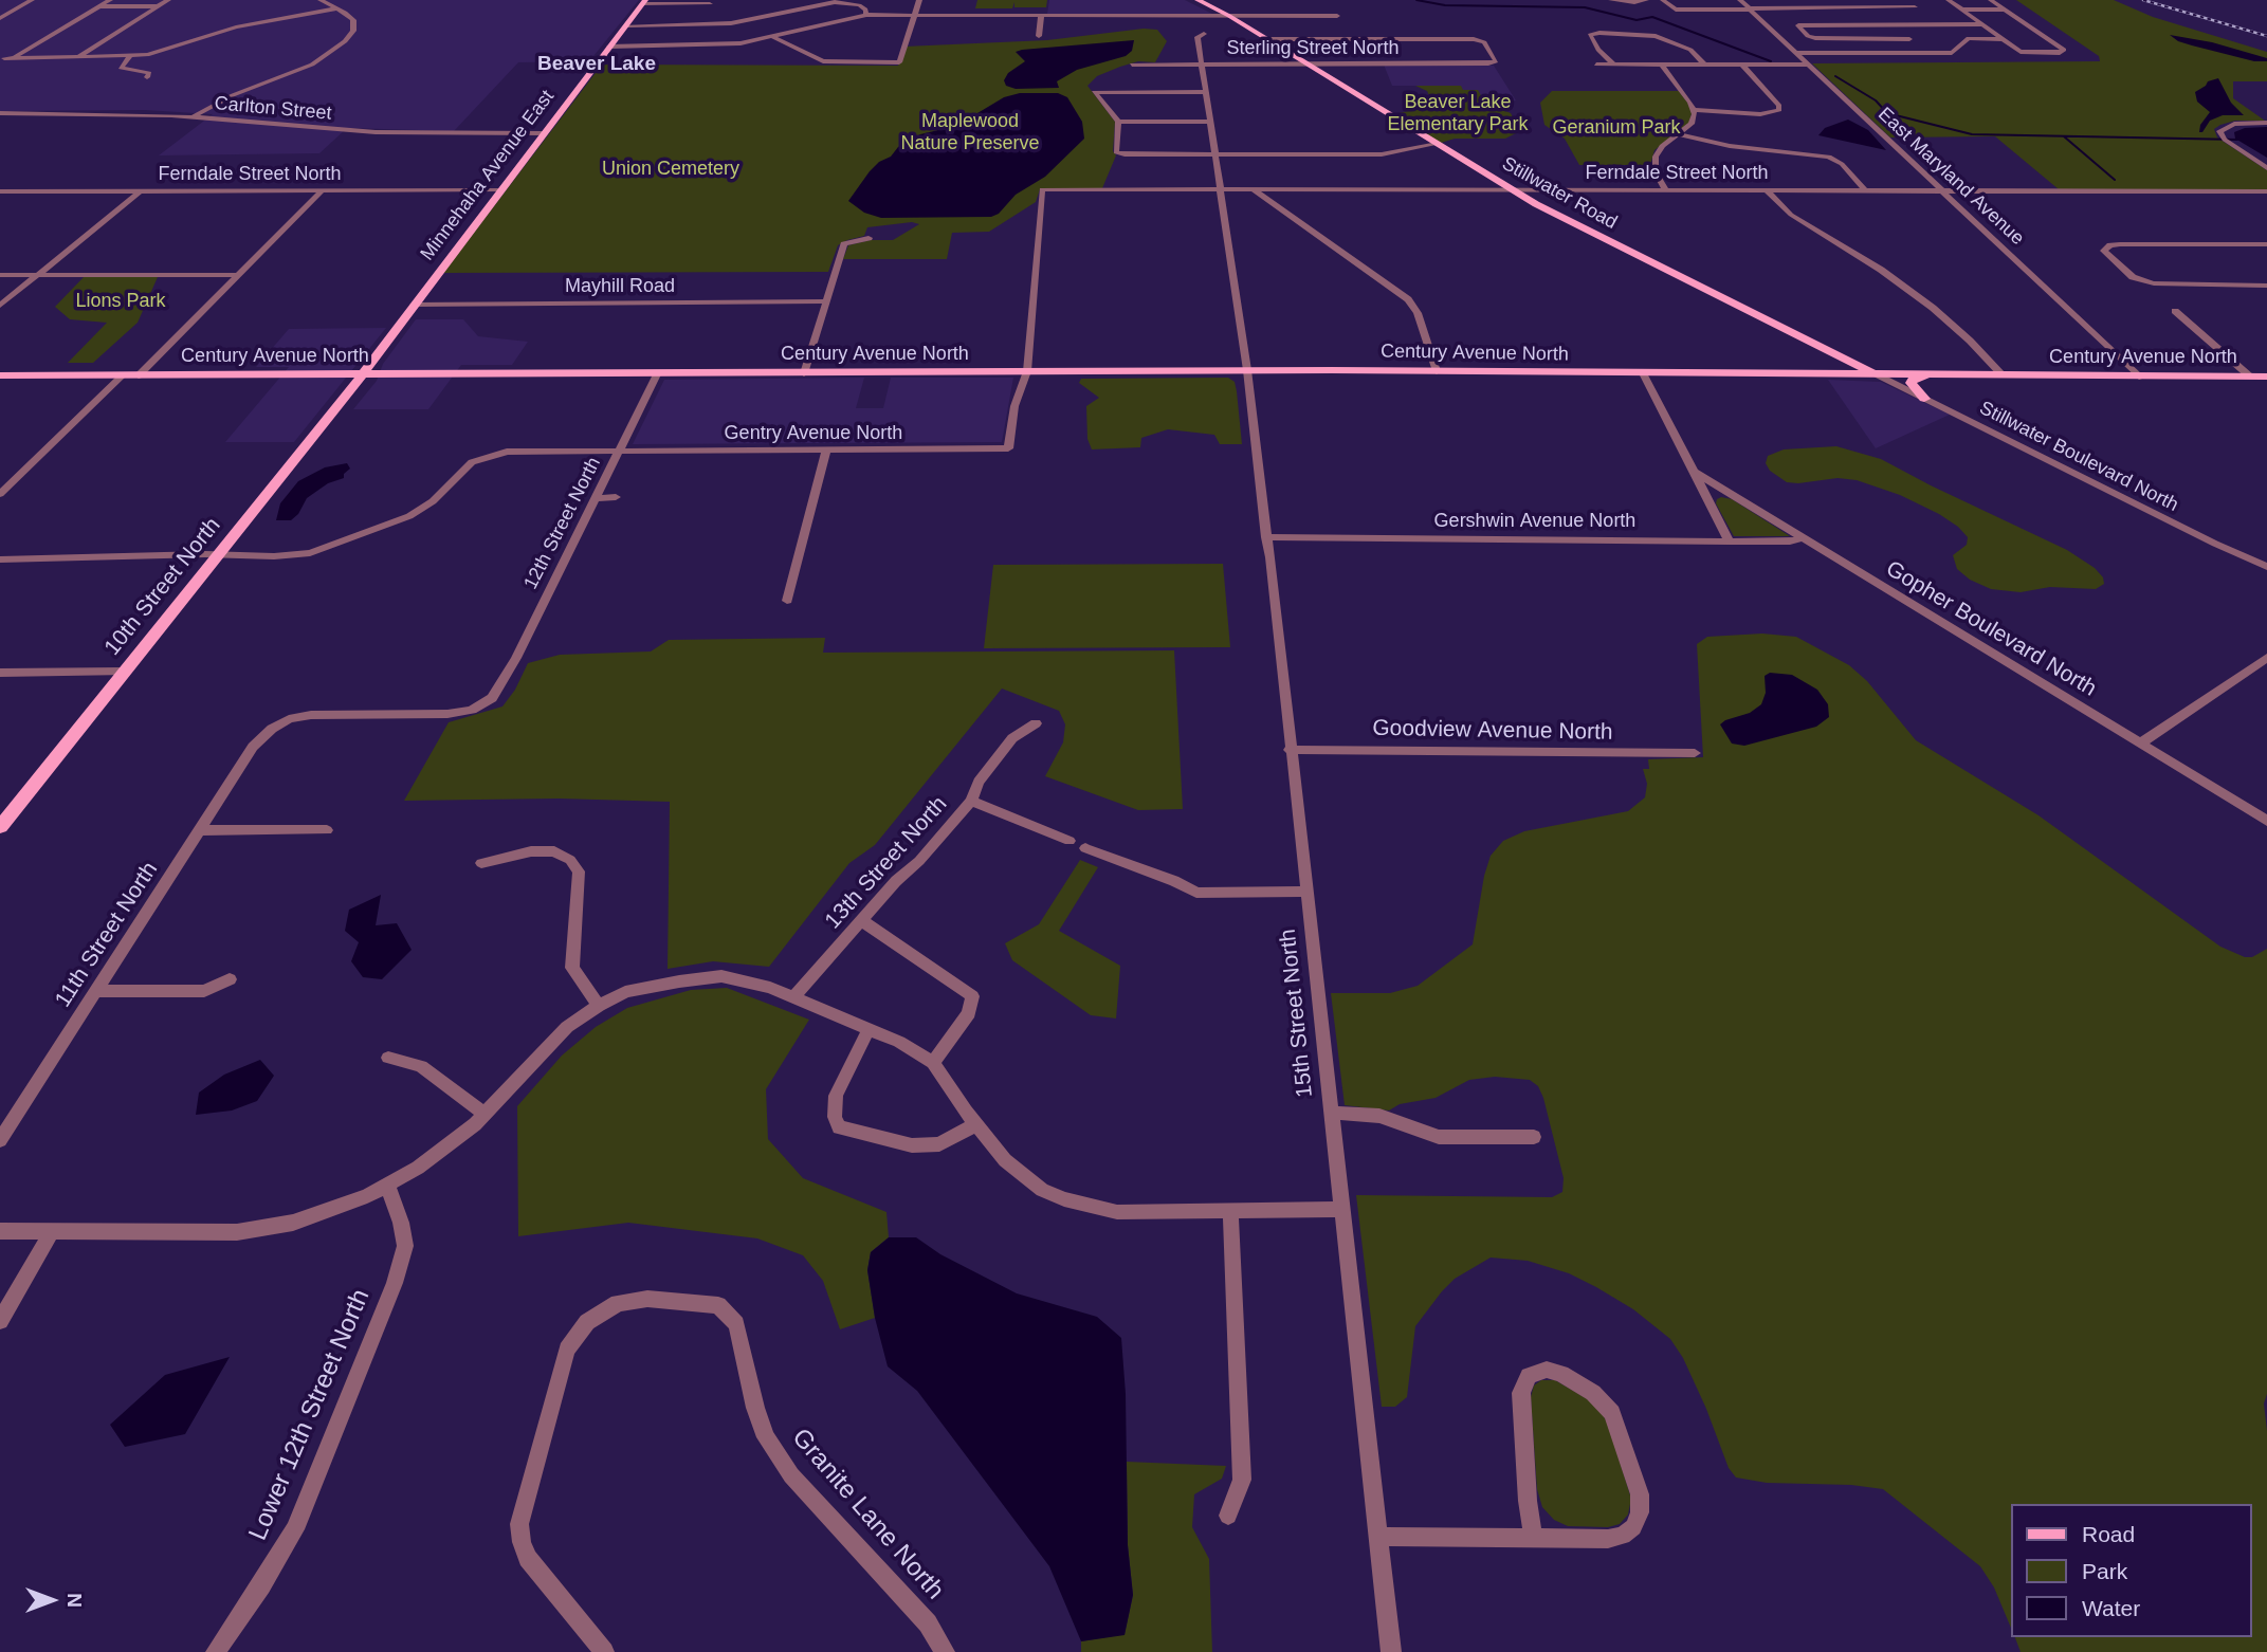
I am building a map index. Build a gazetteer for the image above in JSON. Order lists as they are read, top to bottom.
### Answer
{
  "streets": {
    "main road": [
      "Minnehaha Avenue East",
      "Stillwater Road",
      "Century Avenue North",
      "10th Street North"
    ],
    "street": [
      "Sterling Street North",
      "Carlton Street",
      "Ferndale Street North",
      "East Maryland Avenue",
      "Mayhill Road",
      "Gentry Avenue North",
      "Stillwater Boulevard North",
      "Gershwin Avenue North",
      "12th Street North",
      "Gopher Boulevard North",
      "Goodview Avenue North",
      "13th Street North",
      "11th Street North",
      "15th Street North",
      "Lower 12th Street North",
      "Granite Lane North"
    ]
  },
  "crossings": [
    ["Sterling Street North", "Stillwater Road"],
    ["Sterling Street North", "15th Street North"],
    ["Carlton Street", "Minnehaha Avenue East"],
    ["Ferndale Street North", "Minnehaha Avenue East"],
    ["Ferndale Street North", "East Maryland Avenue"],
    ["Ferndale Street North", "Stillwater Road"],
    ["Ferndale Street North", "Century Avenue North"],
    ["Ferndale Street North", "15th Street North"],
    ["Minnehaha Avenue East", "Mayhill Road"],
    ["Minnehaha Avenue East", "Century Avenue North"],
    ["Minnehaha Avenue East", "10th Street North"],
    ["East Maryland Avenue", "Century Avenue North"],
    ["Stillwater Road", "Century Avenue North"],
    ["Stillwater Road", "Stillwater Boulevard North"],
    ["Century Avenue North", "Stillwater Boulevard North"],
    ["Century Avenue North", "12th Street North"],
    ["Century Avenue North", "10th Street North"],
    ["Century Avenue North", "15th Street North"],
    ["Gentry Avenue North", "12th Street North"],
    ["Gershwin Avenue North", "Gopher Boulevard North"],
    ["Gershwin Avenue North", "15th Street North"],
    ["12th Street North", "11th Street North"],
    ["Goodview Avenue North", "15th Street North"]
  ],
  "districts": ["Beaver Lake"],
  "parks": [
    "Beaver Lake Elementary Park",
    "Maplewood Nature Preserve",
    "Geranium Park",
    "Union Cemetery",
    "Lions Park"
  ],
  "legend": ["Road", "Park", "Water"],
  "north": "right"
}
